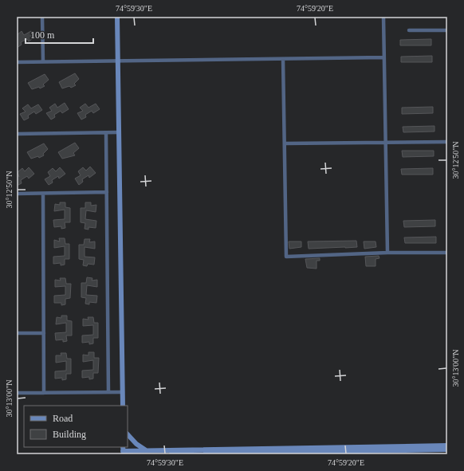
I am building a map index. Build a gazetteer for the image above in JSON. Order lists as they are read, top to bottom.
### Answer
{
  "legend": ["Road", "Building"],
  "scale_bar": "100 m",
  "coordinates": [
    "74°59'30\"E",
    "74°59'20\"E",
    "30°12'50\"N",
    "30°13'00\"N"
  ]
}
